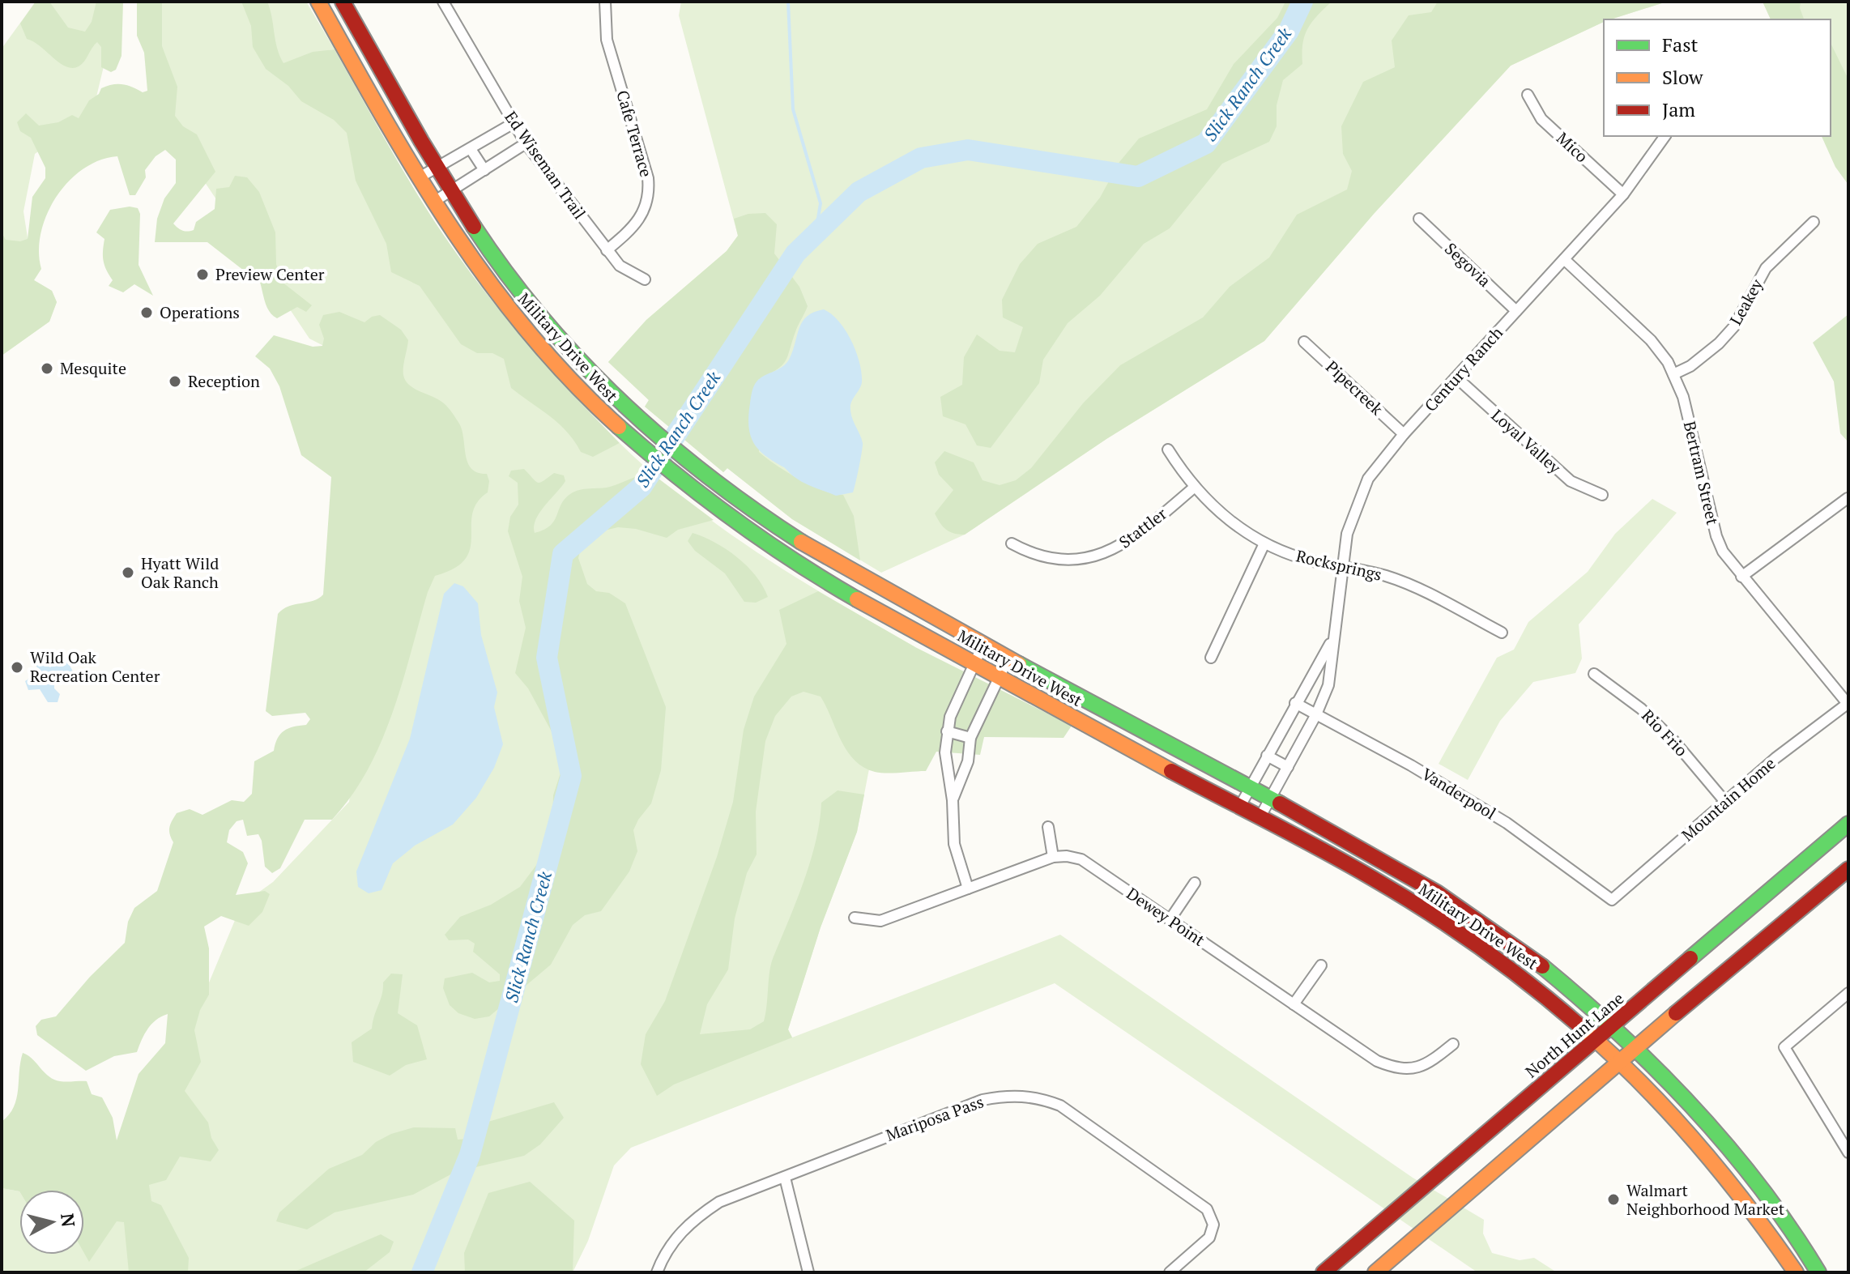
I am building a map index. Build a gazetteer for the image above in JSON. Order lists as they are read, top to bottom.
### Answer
{
  "streets": {
    "main road": ["Military Drive West", "North Hunt Lane"],
    "street": [
      "Cafe Terrace",
      "Mico",
      "Ed Wiseman Trail",
      "Segovia",
      "Leakey",
      "Century Ranch",
      "Pipecreek",
      "Loyal Valley",
      "Bertram Street",
      "Stattler",
      "Rocksprings",
      "Rio Frio",
      "Vanderpool",
      "Mountain Home",
      "Dewey Point",
      "Mariposa Pass"
    ]
  },
  "crossings": [
    ["Cafe Terrace", "Ed Wiseman Trail"],
    ["Mico", "Century Ranch"],
    ["Segovia", "Century Ranch"],
    ["Leakey", "Bertram Street"],
    ["Military Drive West", "Century Ranch"],
    ["Military Drive West", "North Hunt Lane"],
    ["Century Ranch", "Pipecreek"],
    ["Century Ranch", "Loyal Valley"],
    ["Century Ranch", "Bertram Street"],
    ["Century Ranch", "Rocksprings"],
    ["Century Ranch", "Vanderpool"],
    ["Bertram Street", "Mountain Home"],
    ["Stattler", "Rocksprings"],
    ["Rio Frio", "Mountain Home"],
    ["Vanderpool", "Mountain Home"]
  ],
  "water": ["Slick Ranch Creek"],
  "places": [
    "Preview Center",
    "Operations",
    "Mesquite",
    "Reception",
    "Hyatt Wild Oak Ranch",
    "Wild Oak Recreation Center",
    "Walmart Neighborhood Market"
  ],
  "legend": ["Fast", "Slow", "Jam"],
  "north": "right"
}
